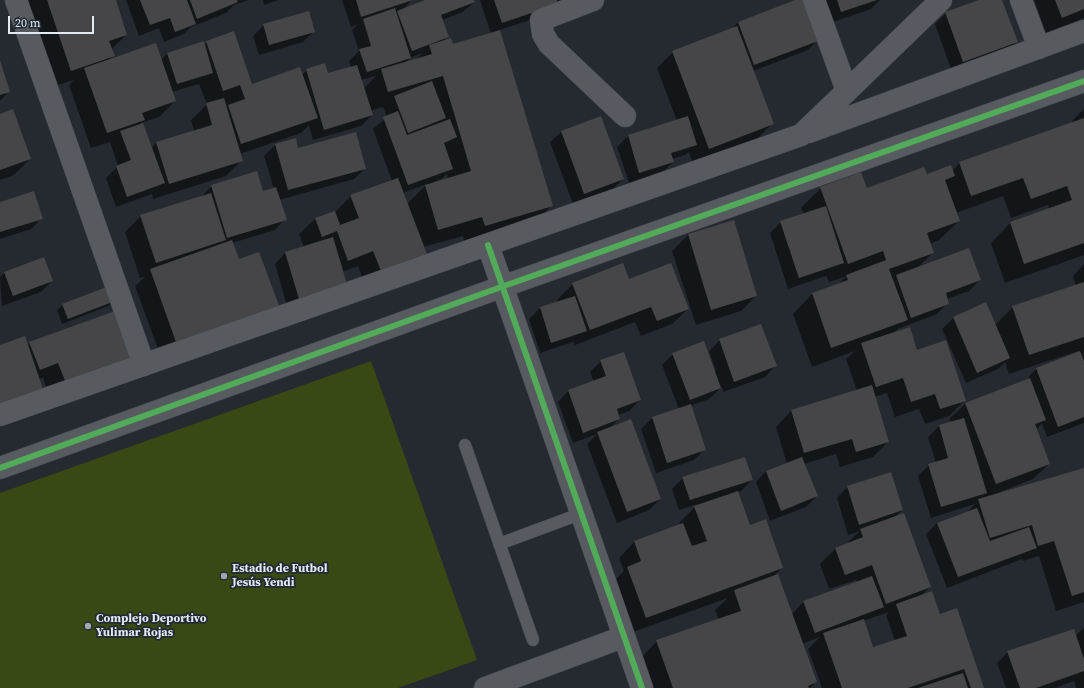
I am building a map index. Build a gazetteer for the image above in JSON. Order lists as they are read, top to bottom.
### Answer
{
  "places": ["Estadio de Futbol Jesús Yendi", "Complejo Deportivo Yulimar Rojas"],
  "scale_bar": "20 m"
}
